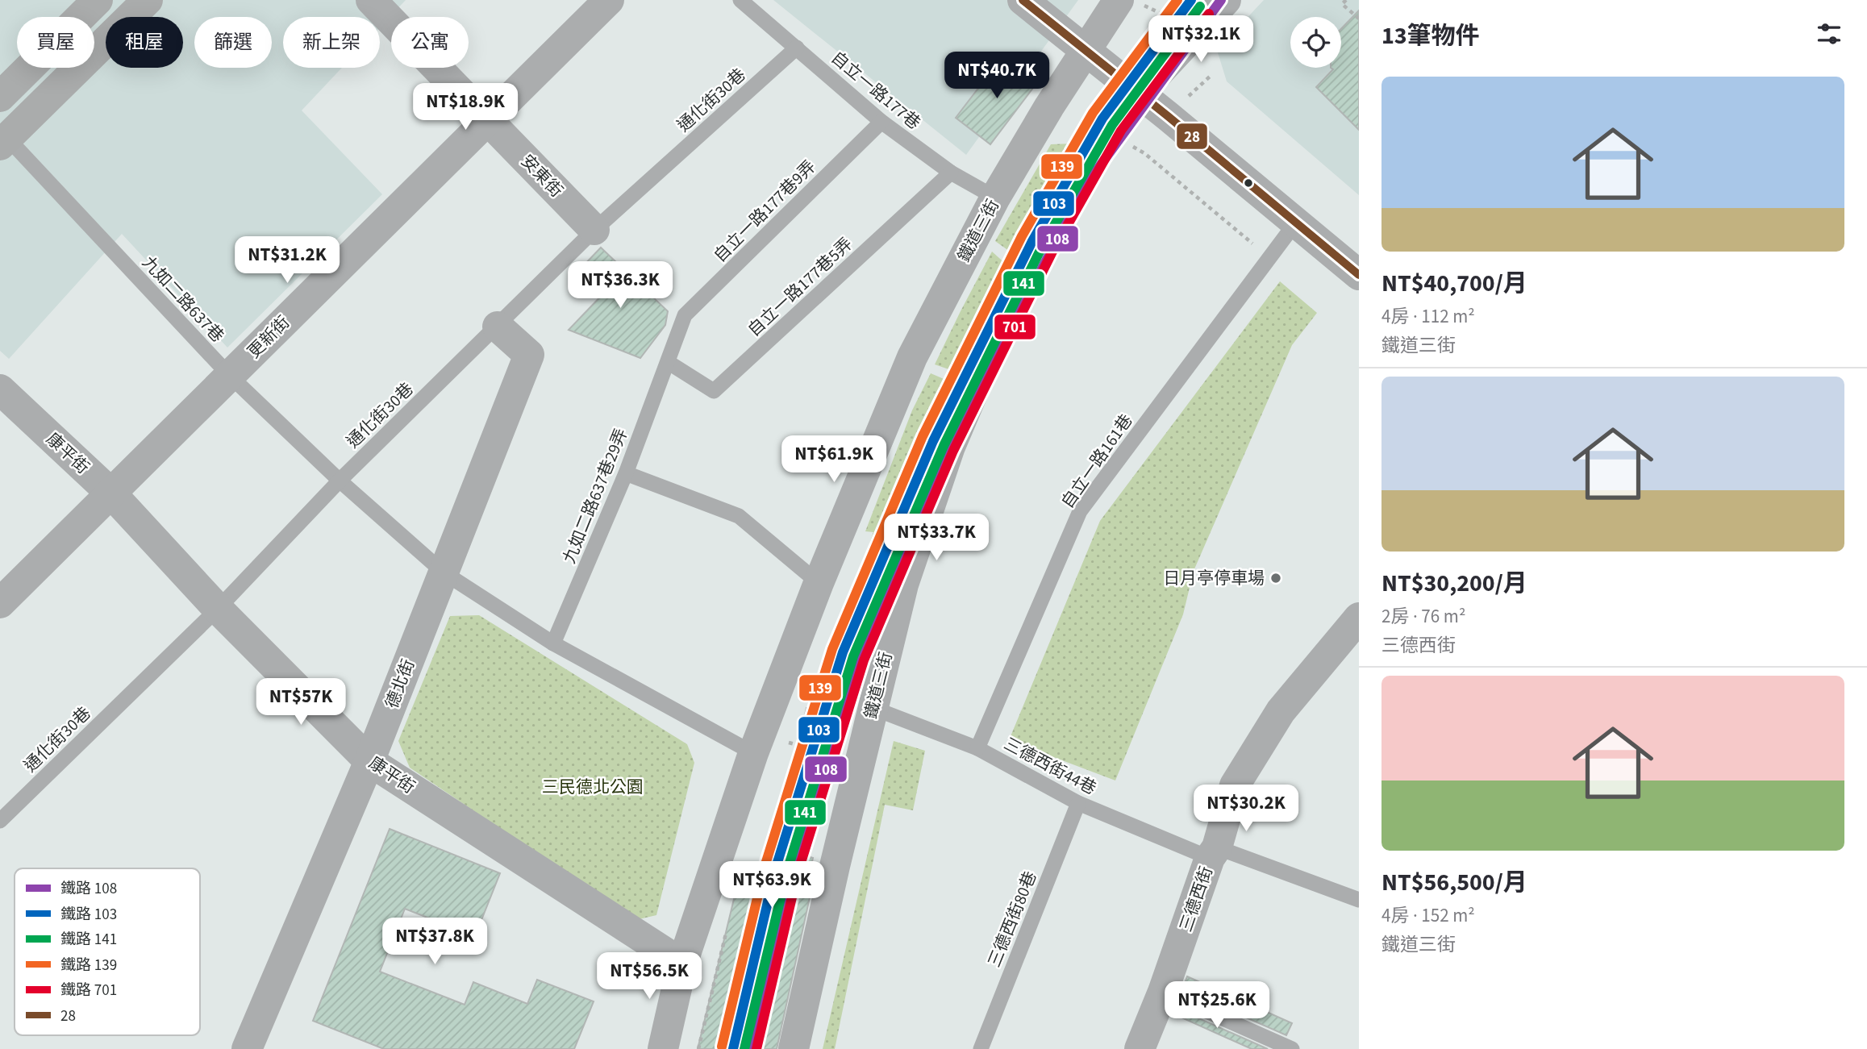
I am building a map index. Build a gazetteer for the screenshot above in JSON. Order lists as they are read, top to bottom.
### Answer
{
  "streets": {
    "street": [
      "安東街",
      "鐵道三街",
      "更新街",
      "康平街",
      "德北街",
      "三德西街"
    ],
    "lane": [
      "自立一路177巷",
      "通化街30巷",
      "自立一路177巷9弄",
      "自立一路177巷5弄",
      "九如二路637巷",
      "自立一路161巷",
      "九如二路637巷29弄",
      "三德西街44巷",
      "三德西街80巷"
    ]
  },
  "crossings": [
    ["自立一路177巷", "通化街30巷"],
    ["自立一路177巷", "自立一路177巷9弄"],
    ["自立一路177巷", "鐵道三街"],
    ["自立一路177巷", "自立一路177巷5弄"],
    ["通化街30巷", "安東街"],
    ["通化街30巷", "九如二路637巷"],
    ["通化街30巷", "康平街"],
    ["通化街30巷", "德北街"],
    ["安東街", "更新街"],
    ["自立一路177巷9弄", "自立一路177巷5弄"],
    ["自立一路177巷9弄", "九如二路637巷29弄"],
    ["鐵道三街", "九如二路637巷"],
    ["鐵道三街", "康平街"],
    ["鐵道三街", "三德西街44巷"],
    ["自立一路177巷5弄", "九如二路637巷29弄"],
    ["九如二路637巷", "更新街"],
    ["九如二路637巷", "九如二路637巷29弄"],
    ["九如二路637巷", "德北街"],
    ["更新街", "康平街"],
    ["康平街", "德北街"],
    ["自立一路161巷", "三德西街44巷"],
    ["三德西街44巷", "三德西街"],
    ["三德西街44巷", "三德西街80巷"]
  ],
  "parks": ["三民德北公園"],
  "places": ["日月亭停車場"],
  "lines": [
    "rail line 108",
    "rail line 103",
    "rail line 139",
    "transit line 28",
    "rail line 141",
    "rail line 701"
  ],
  "legend": [
    "鐵路 108",
    "鐵路 103",
    "鐵路 141",
    "鐵路 139",
    "鐵路 701",
    "28"
  ],
  "page": {
    "heading": "13筆物件",
    "price": [
      "NT$32.1K",
      "NT$40.7K",
      "NT$18.9K",
      "NT$31.2K",
      "NT$36.3K",
      "NT$61.9K",
      "NT$33.7K",
      "NT$57K",
      "NT$30.2K",
      "NT$63.9K",
      "NT$37.8K",
      "NT$56.5K",
      "NT$25.6K"
    ],
    "chip": [
      "買屋",
      "租屋",
      "篩選",
      "新上架",
      "公寓"
    ],
    "list": [
      {
        "name": "NT$40,700/月",
        "note": "4房 · 112 m² · 鐵道三街"
      },
      {
        "name": "NT$30,200/月",
        "note": "2房 · 76 m² · 三德西街"
      },
      {
        "name": "NT$56,500/月",
        "note": "4房 · 152 m² · 鐵道三街"
      }
    ]
  }
}
